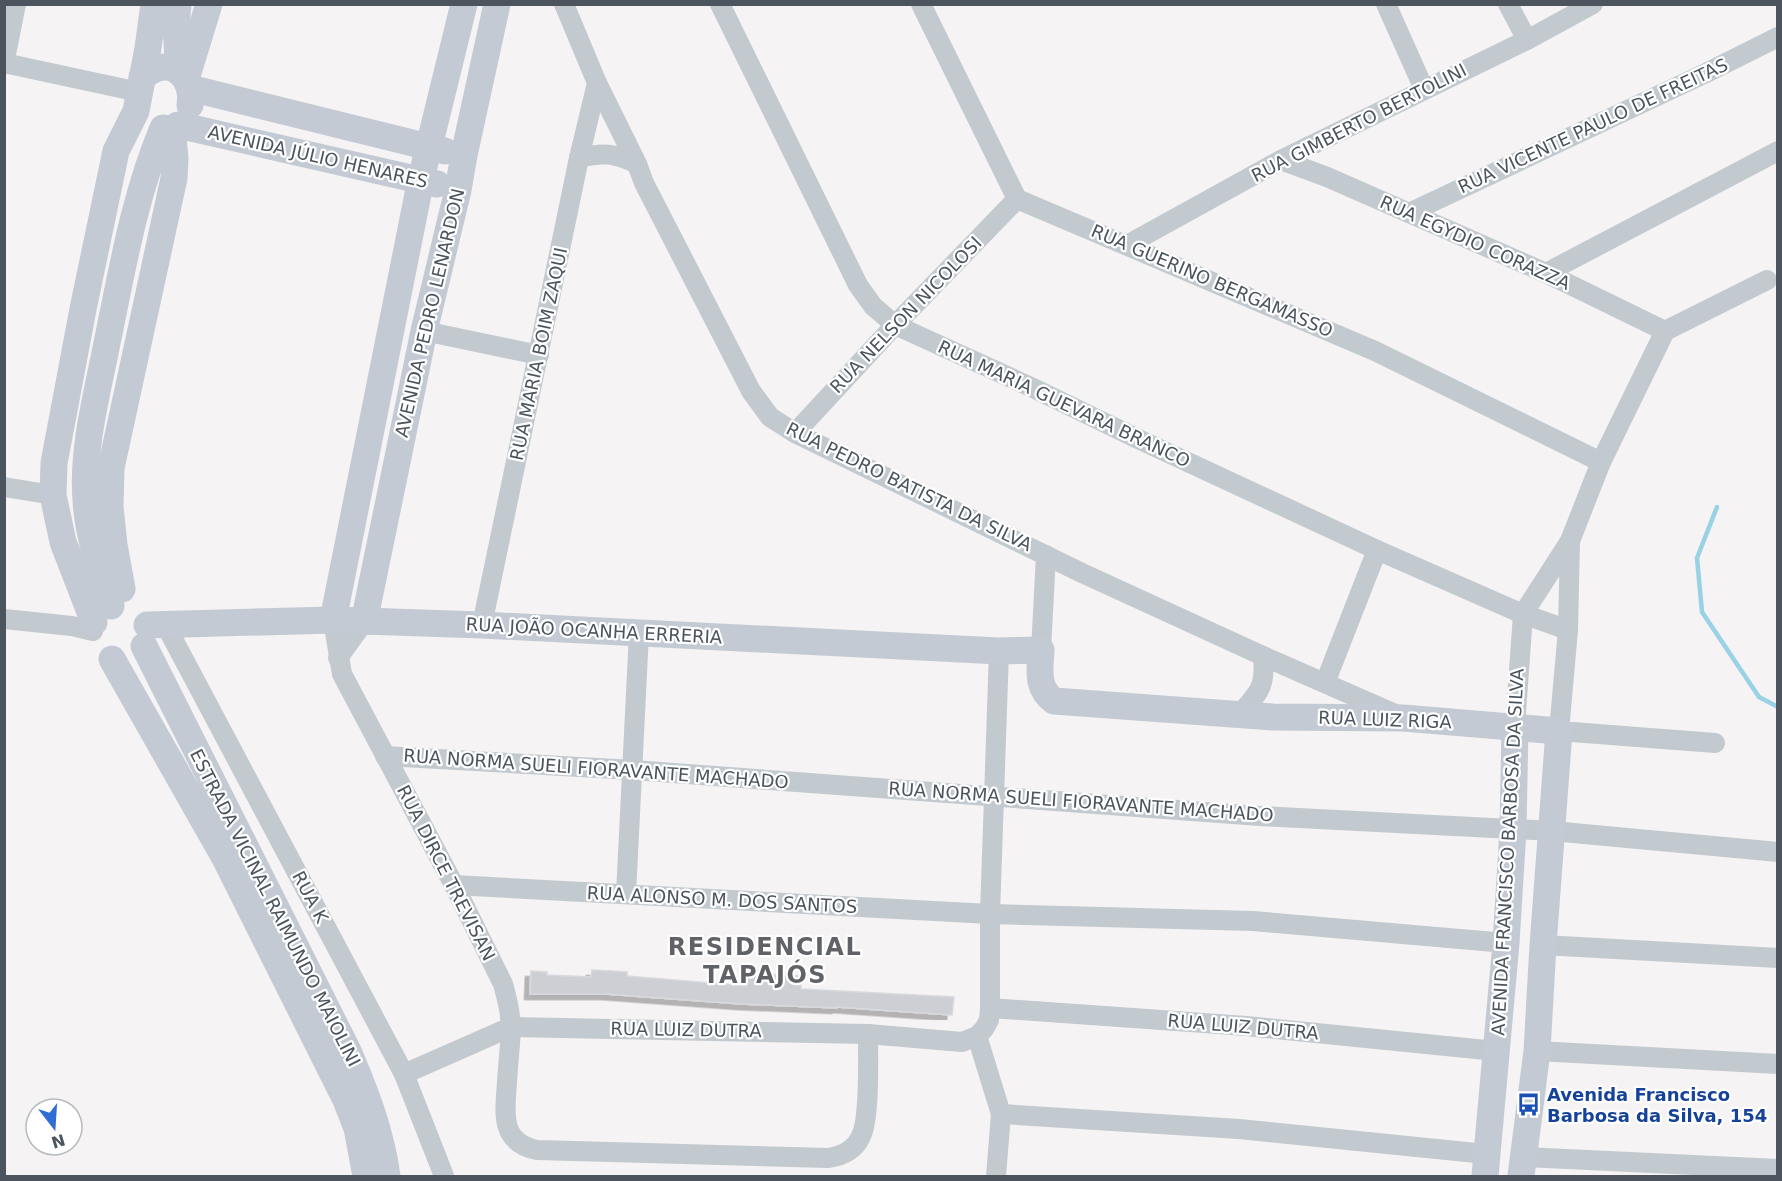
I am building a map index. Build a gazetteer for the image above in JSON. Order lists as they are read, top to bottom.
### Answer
{
  "streets": {
    "street": [
      "RUA GIMBERTO BERTOLINI",
      "RUA VICENTE PAULO DE FREITAS",
      "AVENIDA JÚLIO HENARES",
      "RUA EGYDIO CORAZZA",
      "RUA GUERINO BERGAMASSO",
      "AVENIDA PEDRO LENARDON",
      "RUA NELSON NICOLOSI",
      "RUA MARIA BOIM ZAQUI",
      "RUA MARIA GUEVARA BRANCO",
      "RUA PEDRO BATISTA DA SILVA",
      "RUA JOÃO OCANHA ERRERIA",
      "RUA LUIZ RIGA",
      "RUA NORMA SUELI FIORAVANTE MACHADO",
      "AVENIDA FRANCISCO BARBOSA DA SILVA",
      "RUA DIRCE TREVISAN",
      "RUA K",
      "RUA ALONSO M. DOS SANTOS",
      "ESTRADA VICINAL RAIMUNDO MAIOLINI",
      "RUA LUIZ DUTRA"
    ]
  },
  "crossings": [
    ["RUA GIMBERTO BERTOLINI", "RUA EGYDIO CORAZZA"],
    ["RUA GIMBERTO BERTOLINI", "RUA GUERINO BERGAMASSO"],
    ["RUA VICENTE PAULO DE FREITAS", "RUA EGYDIO CORAZZA"],
    ["AVENIDA JÚLIO HENARES", "AVENIDA PEDRO LENARDON"],
    ["RUA EGYDIO CORAZZA", "AVENIDA FRANCISCO BARBOSA DA SILVA"],
    ["RUA GUERINO BERGAMASSO", "RUA NELSON NICOLOSI"],
    ["RUA GUERINO BERGAMASSO", "AVENIDA FRANCISCO BARBOSA DA SILVA"],
    ["AVENIDA PEDRO LENARDON", "RUA JOÃO OCANHA ERRERIA"],
    ["AVENIDA PEDRO LENARDON", "RUA DIRCE TREVISAN"],
    ["RUA NELSON NICOLOSI", "RUA MARIA GUEVARA BRANCO"],
    ["RUA NELSON NICOLOSI", "RUA PEDRO BATISTA DA SILVA"],
    ["RUA MARIA BOIM ZAQUI", "RUA PEDRO BATISTA DA SILVA"],
    ["RUA MARIA BOIM ZAQUI", "RUA JOÃO OCANHA ERRERIA"],
    ["RUA MARIA GUEVARA BRANCO", "AVENIDA FRANCISCO BARBOSA DA SILVA"],
    ["RUA PEDRO BATISTA DA SILVA", "RUA LUIZ RIGA"],
    ["RUA JOÃO OCANHA ERRERIA", "RUA LUIZ RIGA"],
    ["RUA JOÃO OCANHA ERRERIA", "RUA DIRCE TREVISAN"],
    ["RUA JOÃO OCANHA ERRERIA", "RUA K"],
    ["RUA JOÃO OCANHA ERRERIA", "ESTRADA VICINAL RAIMUNDO MAIOLINI"],
    ["RUA LUIZ RIGA", "AVENIDA FRANCISCO BARBOSA DA SILVA"],
    ["RUA NORMA SUELI FIORAVANTE MACHADO", "AVENIDA FRANCISCO BARBOSA DA SILVA"],
    ["RUA NORMA SUELI FIORAVANTE MACHADO", "RUA DIRCE TREVISAN"],
    ["AVENIDA FRANCISCO BARBOSA DA SILVA", "RUA ALONSO M. DOS SANTOS"],
    ["AVENIDA FRANCISCO BARBOSA DA SILVA", "RUA LUIZ DUTRA"],
    ["RUA DIRCE TREVISAN", "RUA ALONSO M. DOS SANTOS"],
    ["RUA DIRCE TREVISAN", "RUA LUIZ DUTRA"],
    ["RUA K", "ESTRADA VICINAL RAIMUNDO MAIOLINI"],
    ["RUA K", "RUA LUIZ DUTRA"]
  ],
  "districts": ["RESIDENCIAL TAPAJÓS"],
  "places": {
    "bus stop": ["Avenida Francisco Barbosa da Silva, 154"]
  },
  "north": "bottom"
}
